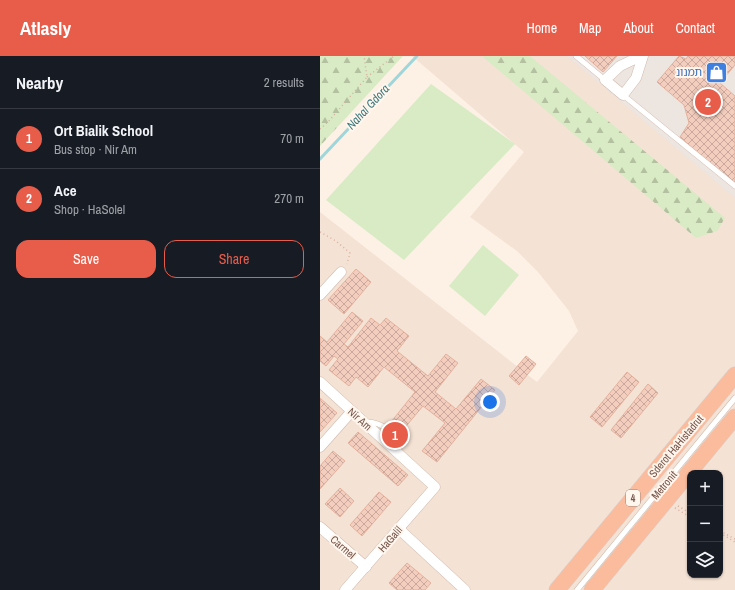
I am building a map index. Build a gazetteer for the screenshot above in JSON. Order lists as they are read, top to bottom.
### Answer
{
  "streets": {
    "highway": ["Sderot HaHistadrut", "4"],
    "street": ["Nir Am", "HaGalil", "Carmel"],
    "lane": ["Metronit"]
  },
  "crossings": [
    ["Nir Am", "HaGalil"],
    ["HaGalil", "Carmel"]
  ],
  "water": ["Nahal Gdora"],
  "places": {
    "shop": ["תמנונ"]
  },
  "page": {
    "header": "Atlasly",
    "nav": [
      "Home",
      "Map",
      "About",
      "Contact"
    ],
    "heading": ["Nearby", "2 results"],
    "pins": ["2", "1"],
    "list": [
      {
        "mark": "1",
        "name": "Ort Bialik School",
        "note": "Bus stop · Nir Am",
        "value": "70 m"
      },
      {
        "mark": "2",
        "name": "Ace",
        "note": "Shop · HaSolel",
        "value": "270 m"
      }
    ],
    "buttons": ["Save", "Share"],
    "map_buttons": ["+", "−"]
  }
}
